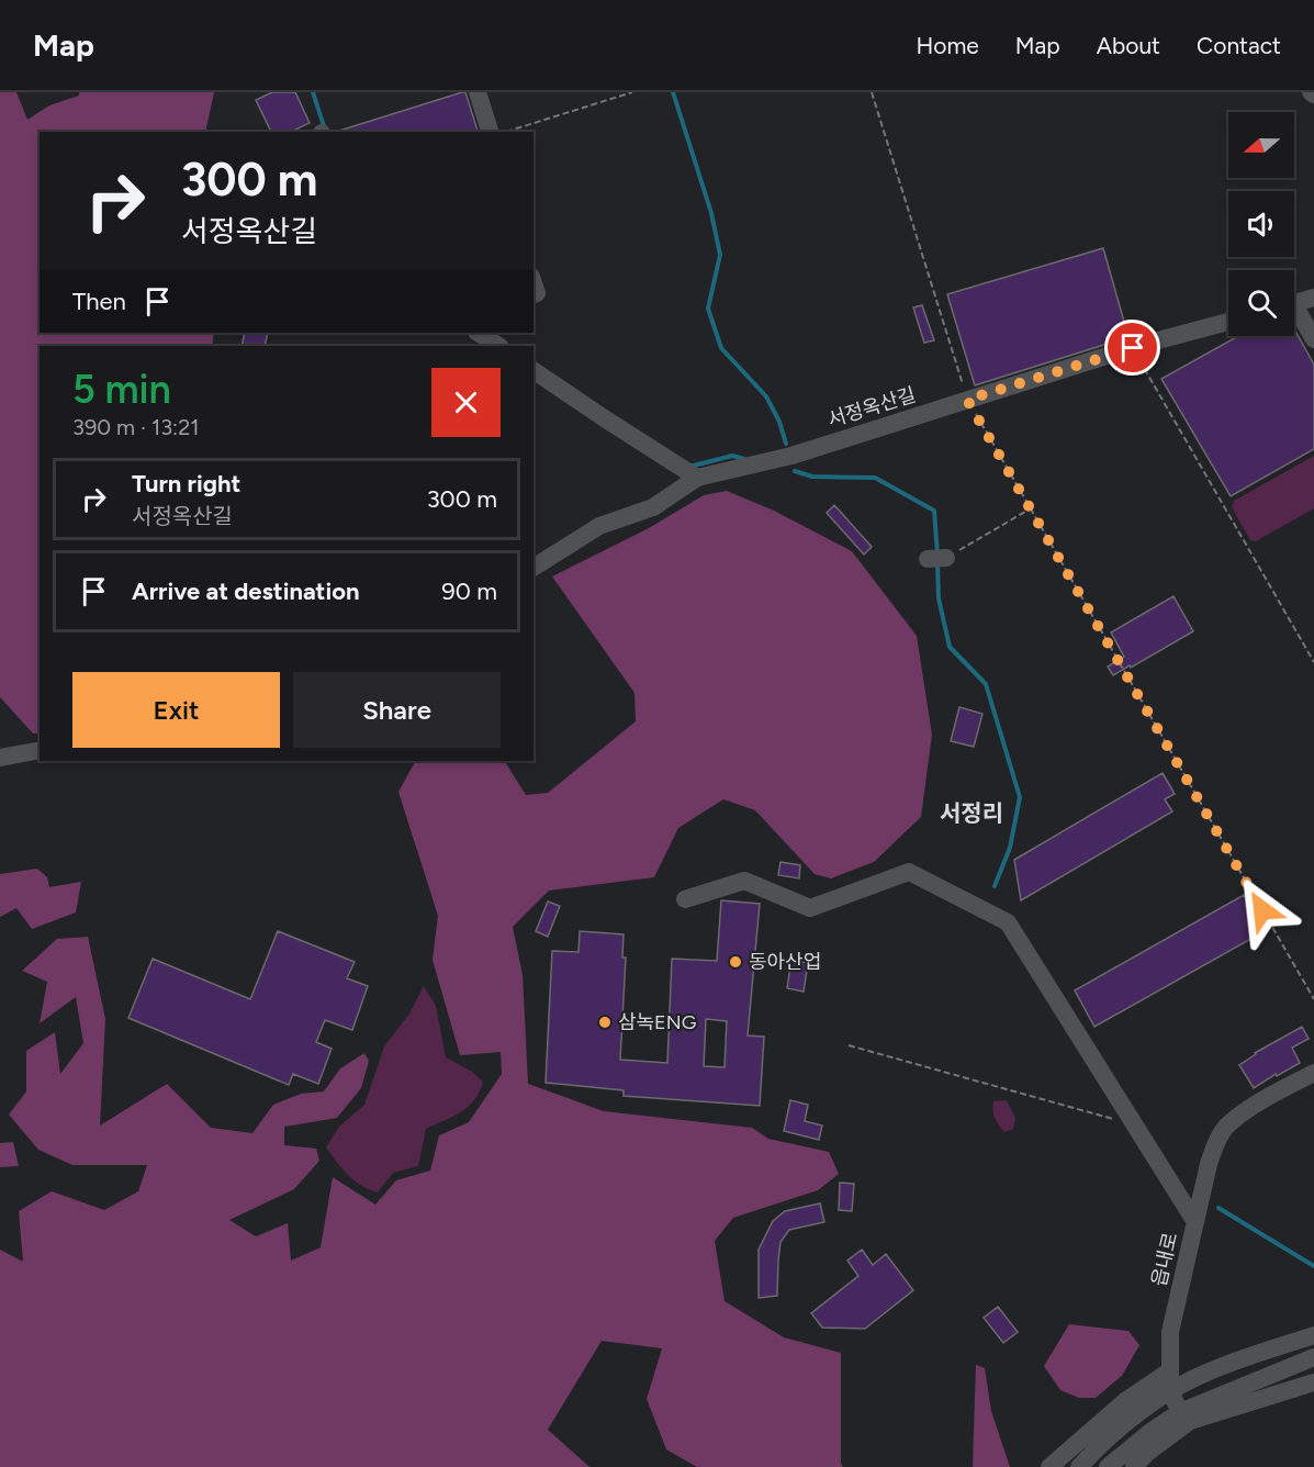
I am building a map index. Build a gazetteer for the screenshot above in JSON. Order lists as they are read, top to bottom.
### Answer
{
  "streets": {
    "street": ["서정옥산길", "읍내로"]
  },
  "districts": ["서정리"],
  "places": ["동아산업", "삼녹ENG"],
  "north": "left",
  "page": {
    "header": "Map",
    "nav": [
      "Home",
      "Map",
      "About",
      "Contact"
    ],
    "turn": ["300 m", "서정옥산길"],
    "then": "Then",
    "heading": ["5 min", "390 m · 13:21"],
    "list": [
      {
        "name": "Turn right",
        "note": "서정옥산길",
        "value": "300 m"
      },
      {
        "name": "Arrive at destination",
        "value": "90 m"
      }
    ],
    "buttons": ["Exit", "Share"]
  }
}
